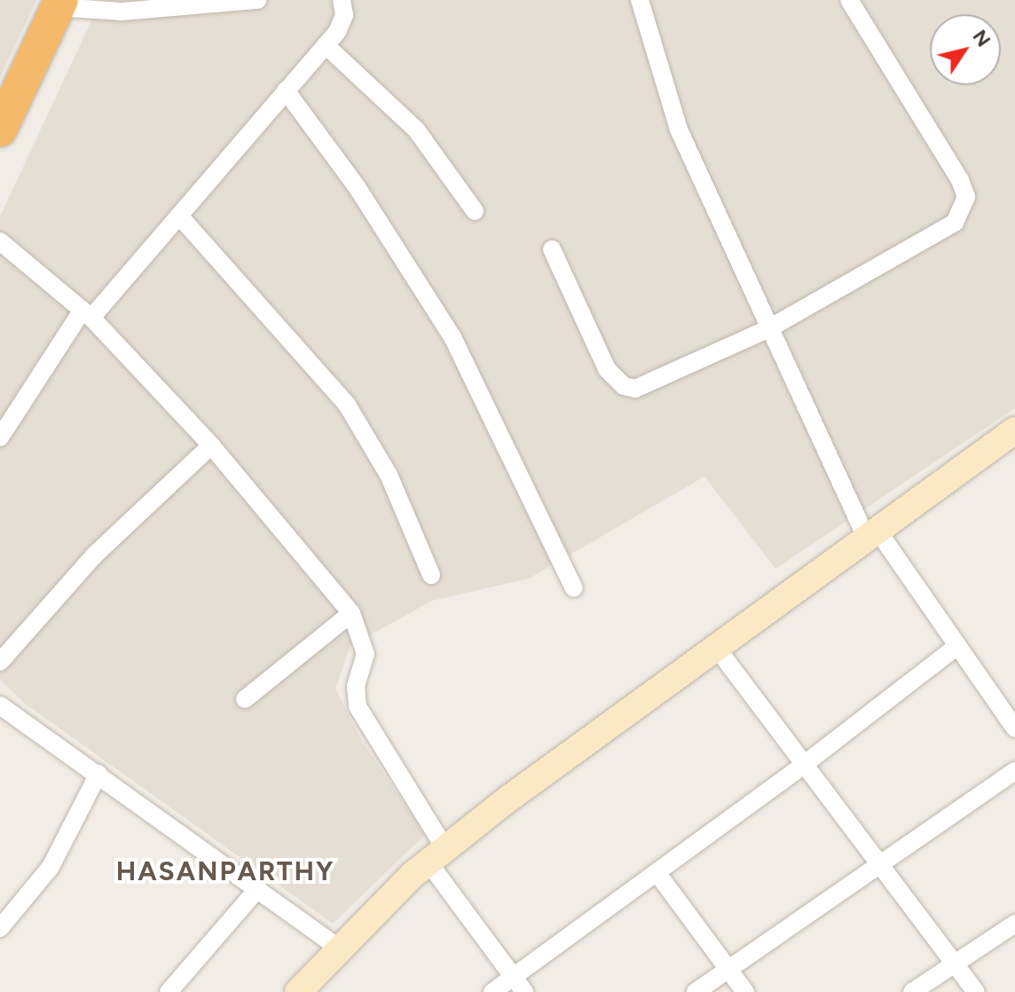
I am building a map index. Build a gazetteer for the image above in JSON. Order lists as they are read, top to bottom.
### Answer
{
  "districts": ["HASANPARTHY"],
  "north": "top right"
}
